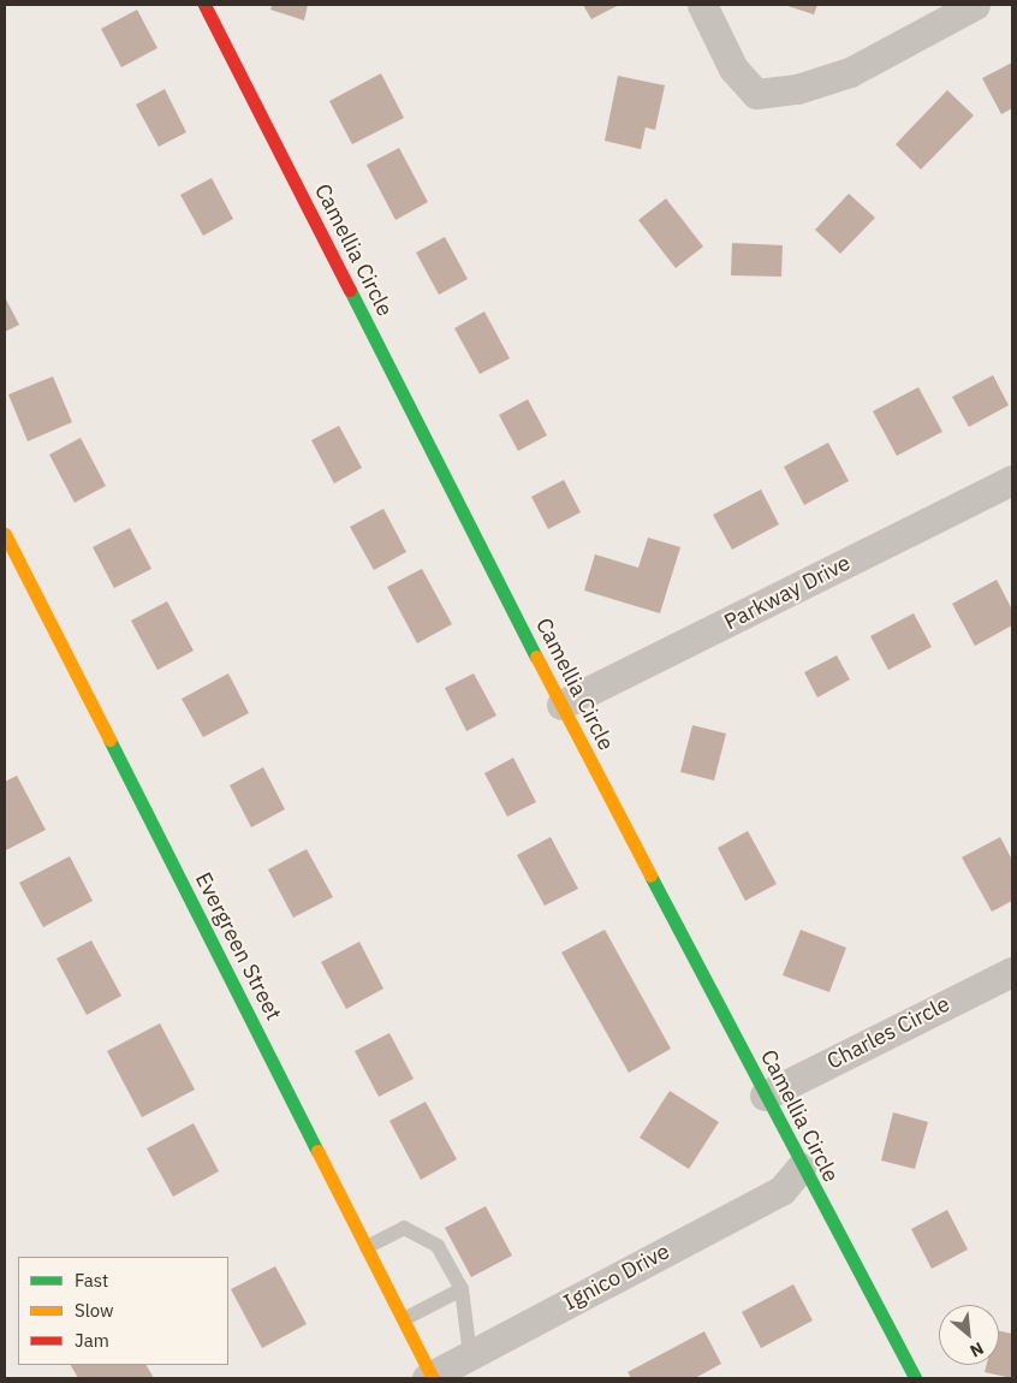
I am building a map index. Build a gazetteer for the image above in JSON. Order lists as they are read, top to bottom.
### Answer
{
  "streets": {
    "street": [
      "Camellia Circle",
      "Parkway Drive",
      "Evergreen Street",
      "Charles Circle",
      "Ignico Drive"
    ]
  },
  "crossings": [
    ["Camellia Circle", "Parkway Drive"],
    ["Camellia Circle", "Charles Circle"],
    ["Camellia Circle", "Ignico Drive"],
    ["Evergreen Street", "Ignico Drive"]
  ],
  "legend": ["Fast", "Slow", "Jam"],
  "north": "bottom right"
}
